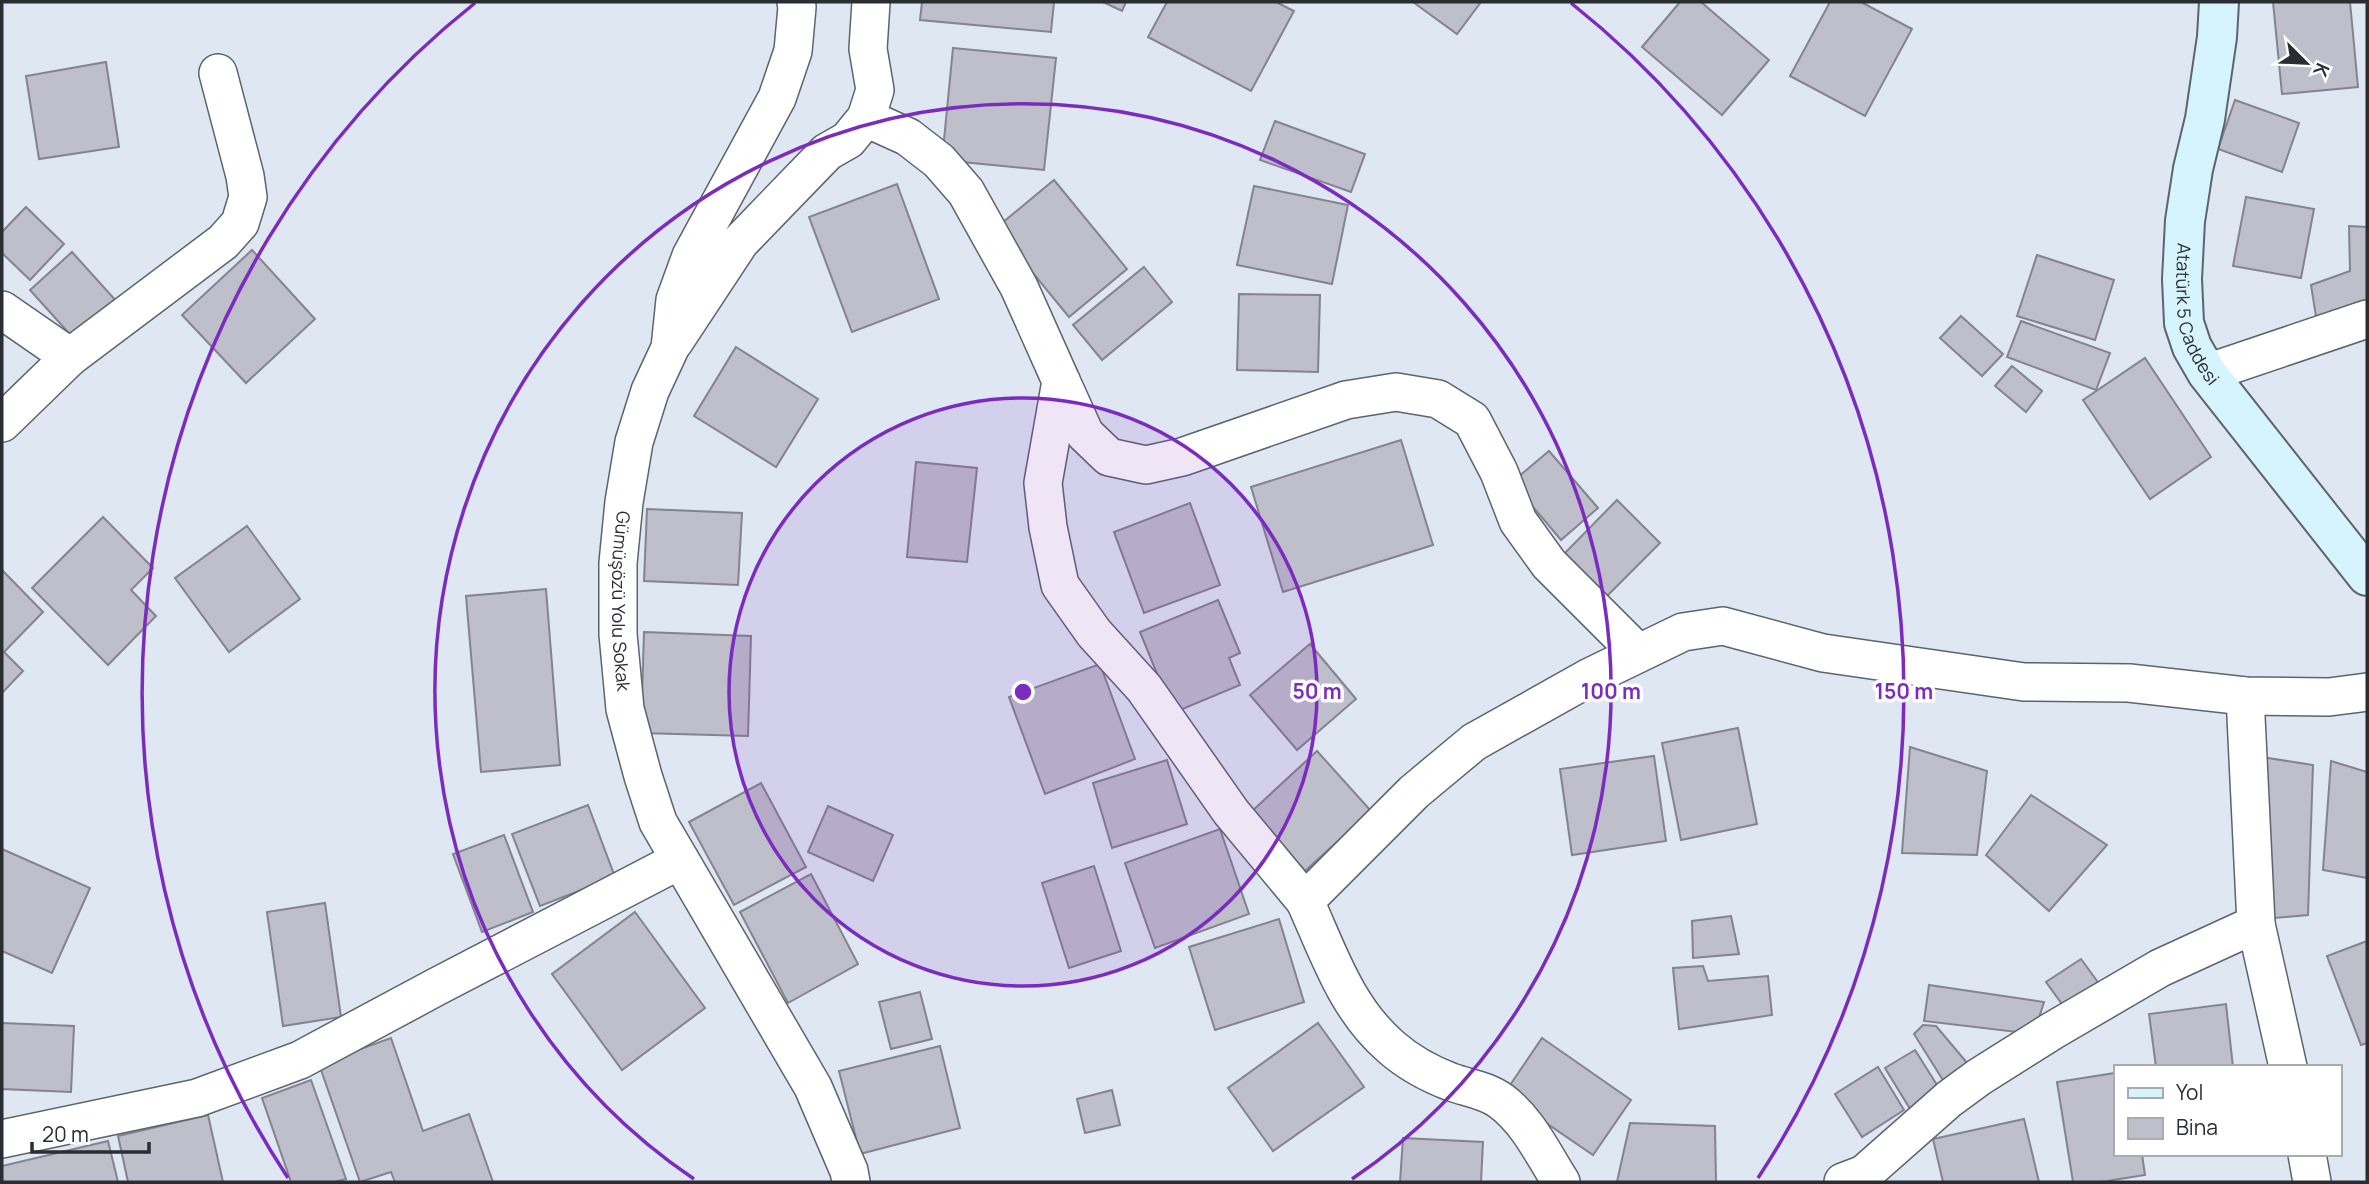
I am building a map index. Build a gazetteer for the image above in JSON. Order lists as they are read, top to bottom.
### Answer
{
  "streets": {
    "main road": ["Atatürk 5 Caddesi"],
    "street": ["Gümüşözü Yolu Sokak"]
  },
  "legend": ["Yol", "Bina"],
  "scale_bar": "20 m",
  "north": "bottom right",
  "rings": ["50 m", "100 m", "150 m"]
}
